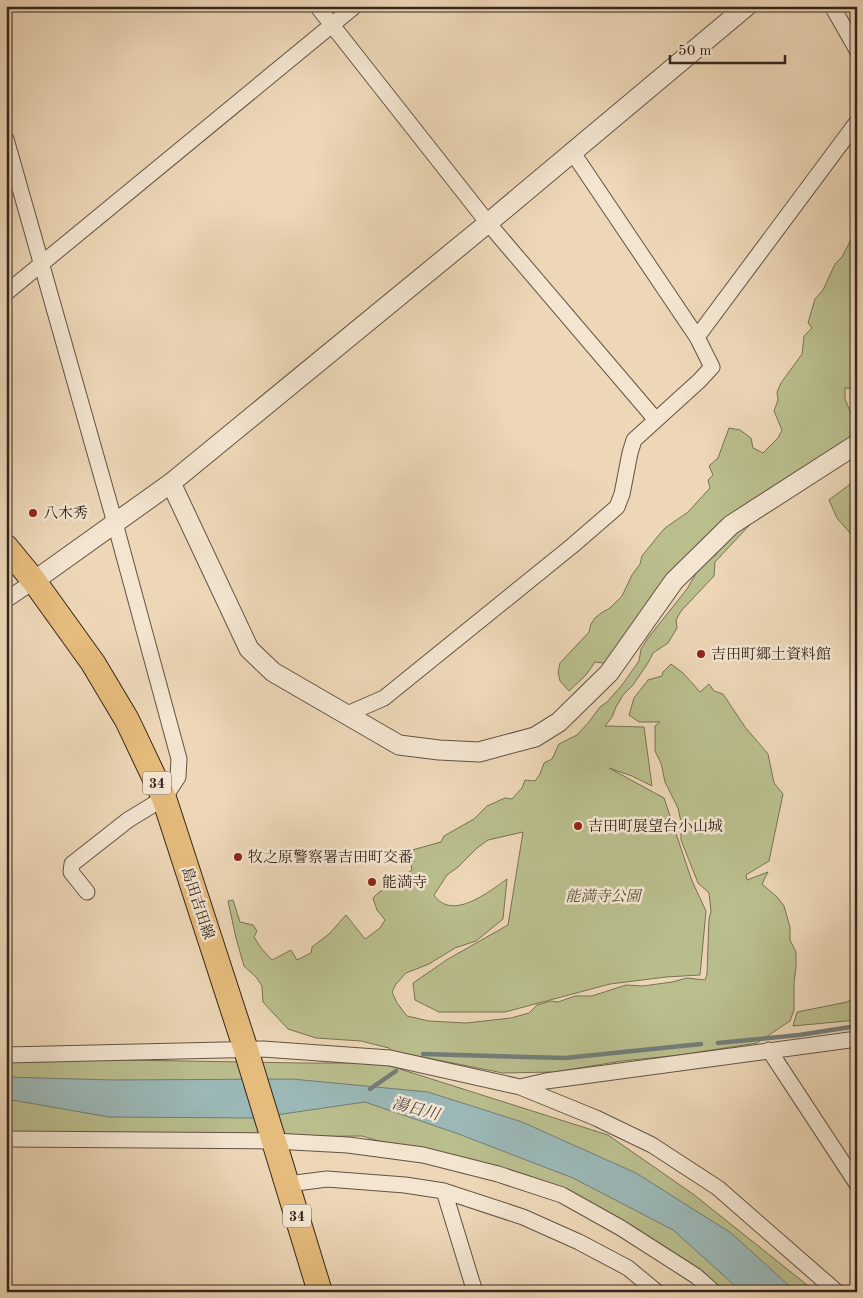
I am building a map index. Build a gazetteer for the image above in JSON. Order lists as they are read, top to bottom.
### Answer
{
  "streets": {
    "main road": ["34", "島田吉田線"]
  },
  "water": ["湯日川"],
  "parks": ["能満寺公園"],
  "places": [
    "八木秀",
    "吉田町郷土資料館",
    "吉田町展望台小山城",
    "牧之原警察署吉田町交番",
    "能満寺"
  ],
  "scale_bar": "50 m"
}
